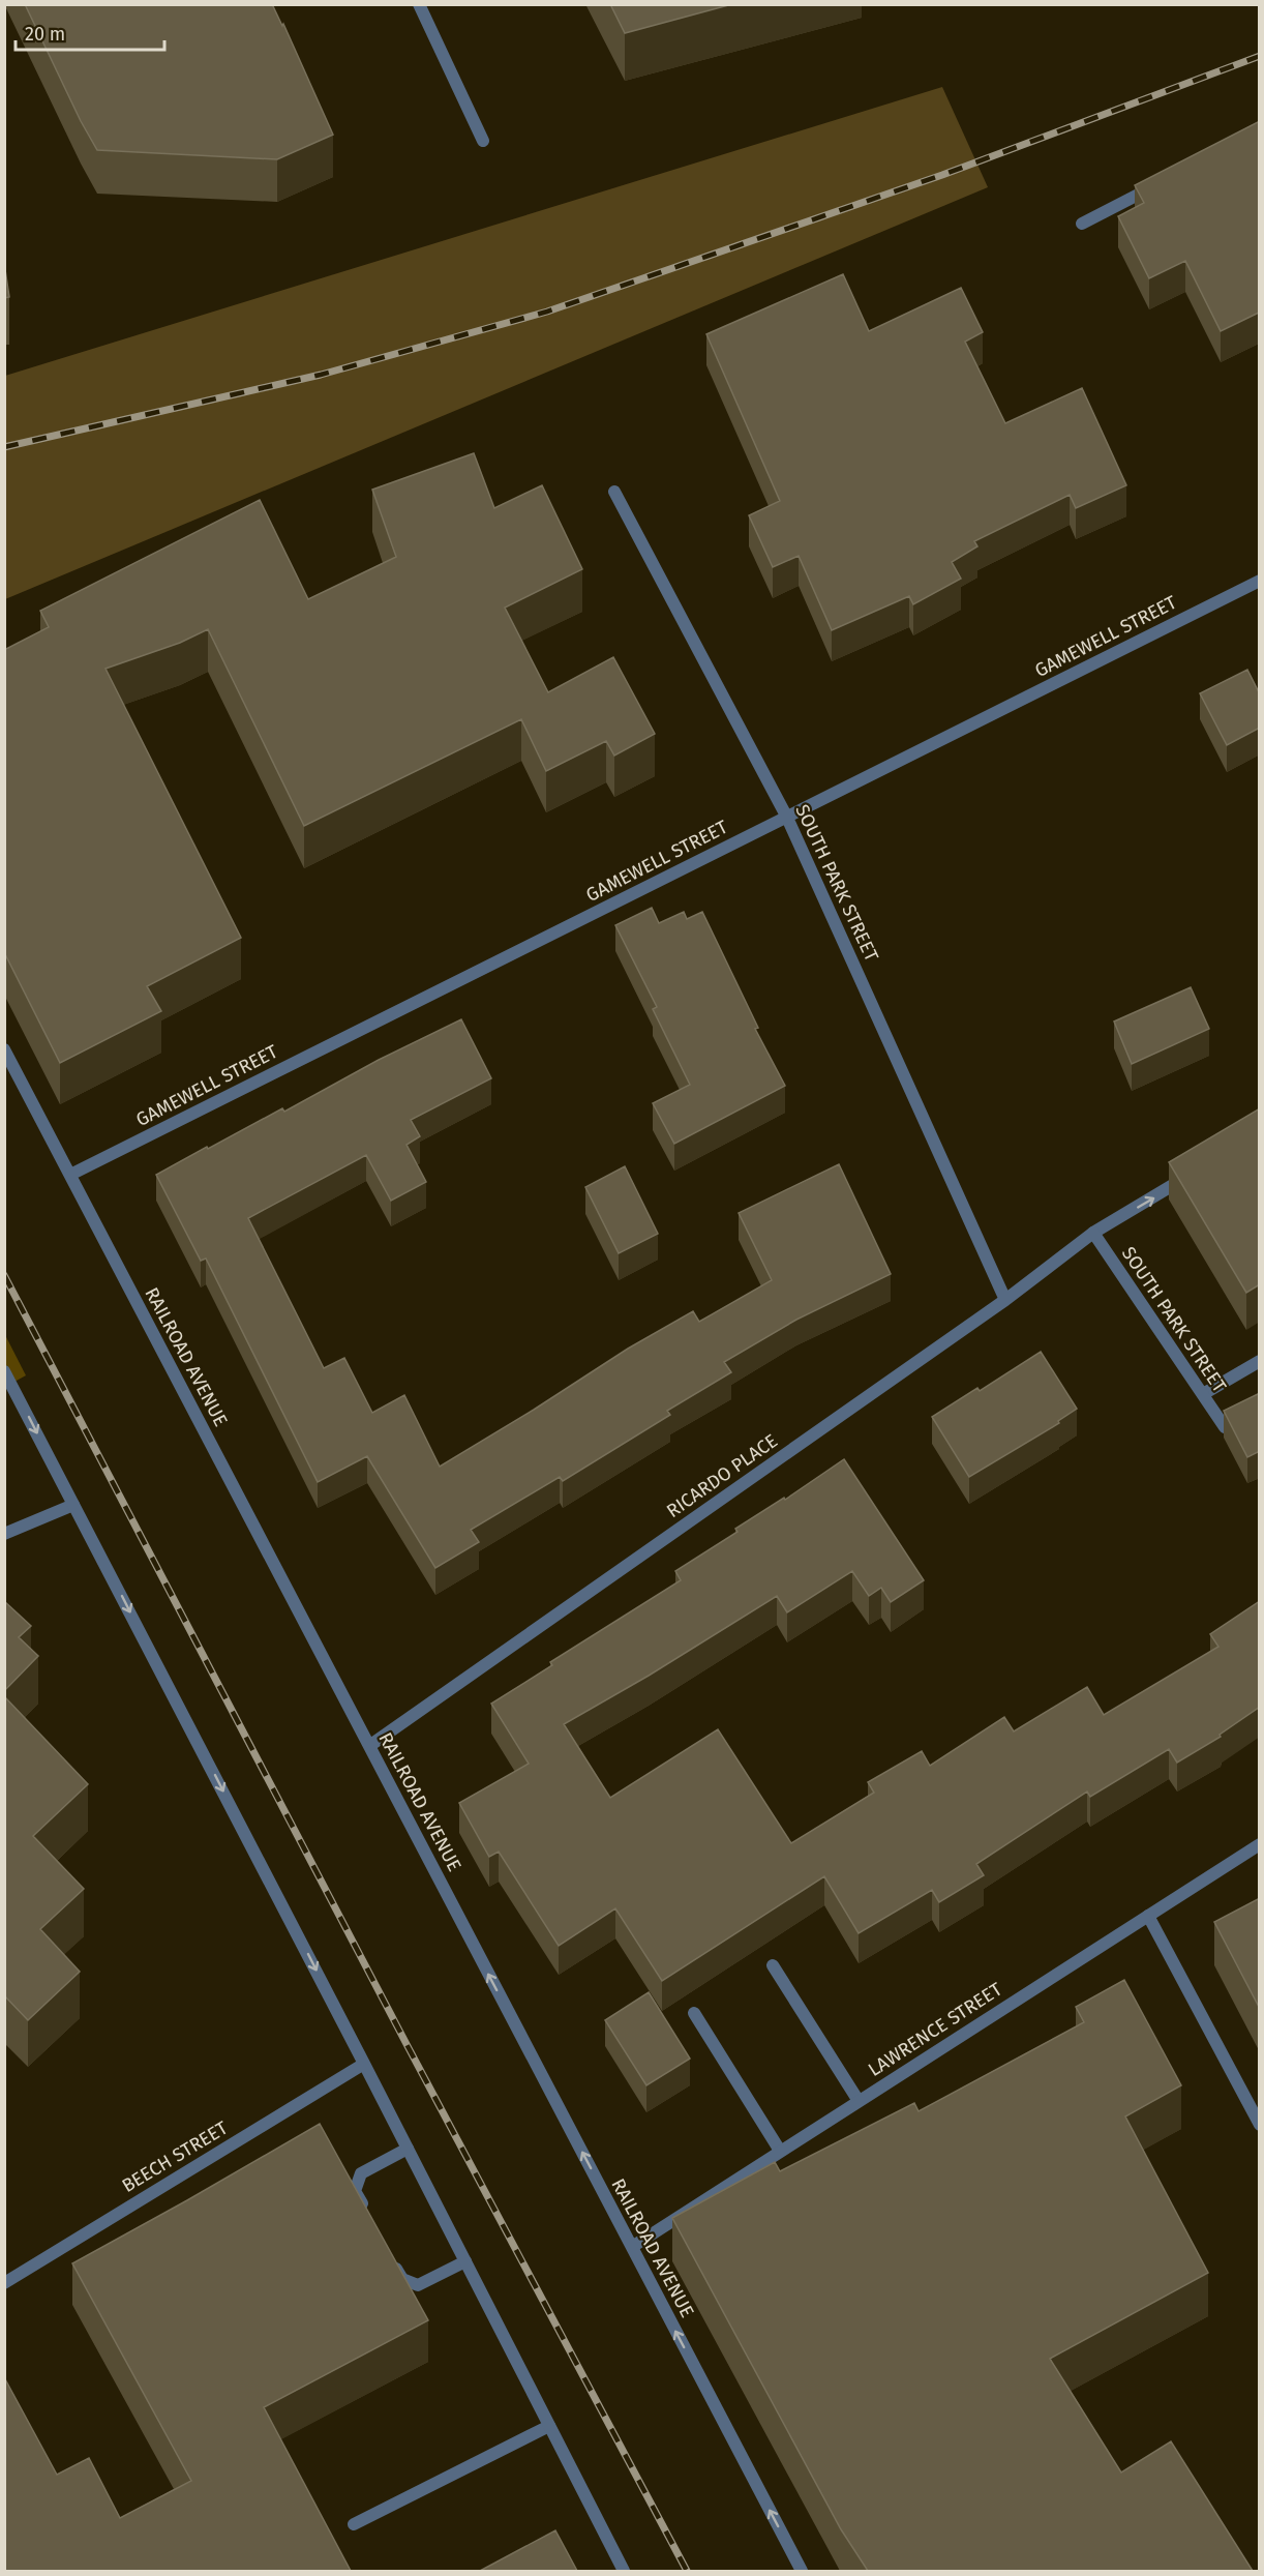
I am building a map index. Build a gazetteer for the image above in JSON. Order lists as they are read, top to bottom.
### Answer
{
  "streets": {
    "street": [
      "GAMEWELL STREET",
      "SOUTH PARK STREET",
      "RAILROAD AVENUE",
      "RICARDO PLACE",
      "LAWRENCE STREET",
      "BEECH STREET"
    ]
  },
  "crossings": [
    ["GAMEWELL STREET", "SOUTH PARK STREET"],
    ["GAMEWELL STREET", "RAILROAD AVENUE"],
    ["SOUTH PARK STREET", "RICARDO PLACE"],
    ["RAILROAD AVENUE", "RICARDO PLACE"],
    ["RAILROAD AVENUE", "LAWRENCE STREET"]
  ],
  "one_way": ["RAILROAD AVENUE"],
  "scale_bar": "20 m"
}
